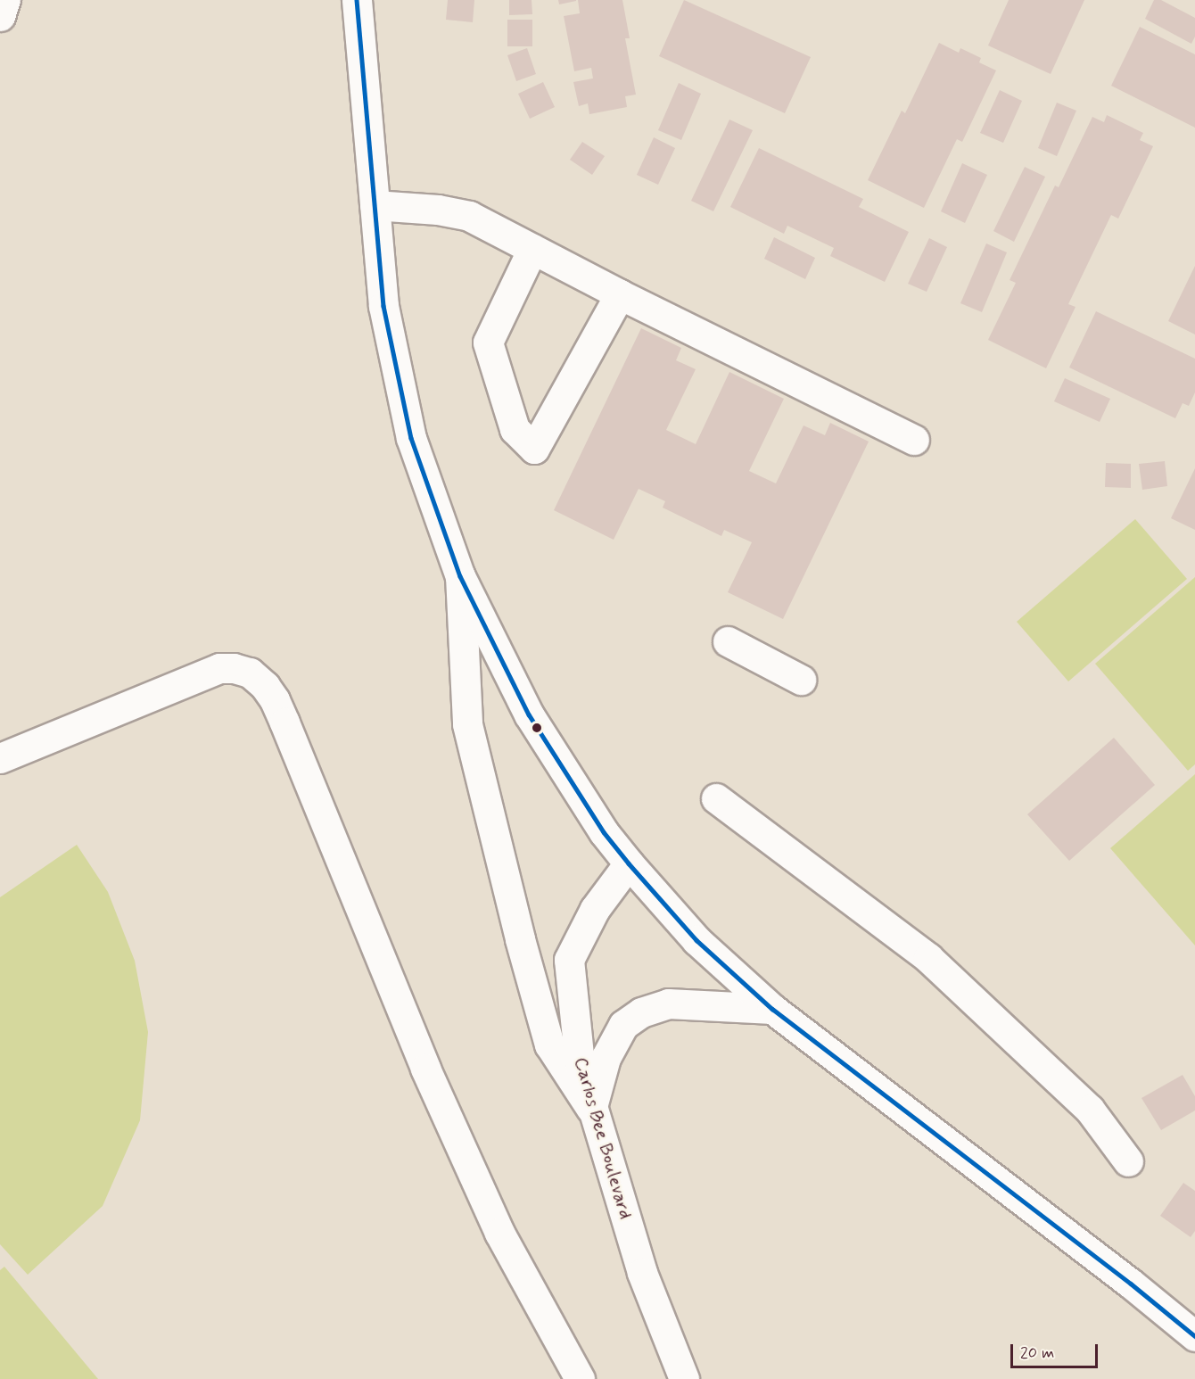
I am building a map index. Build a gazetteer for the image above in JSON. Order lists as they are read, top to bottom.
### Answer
{
  "streets": {
    "main road": ["Carlos Bee Boulevard"]
  },
  "scale_bar": "20 m"
}
